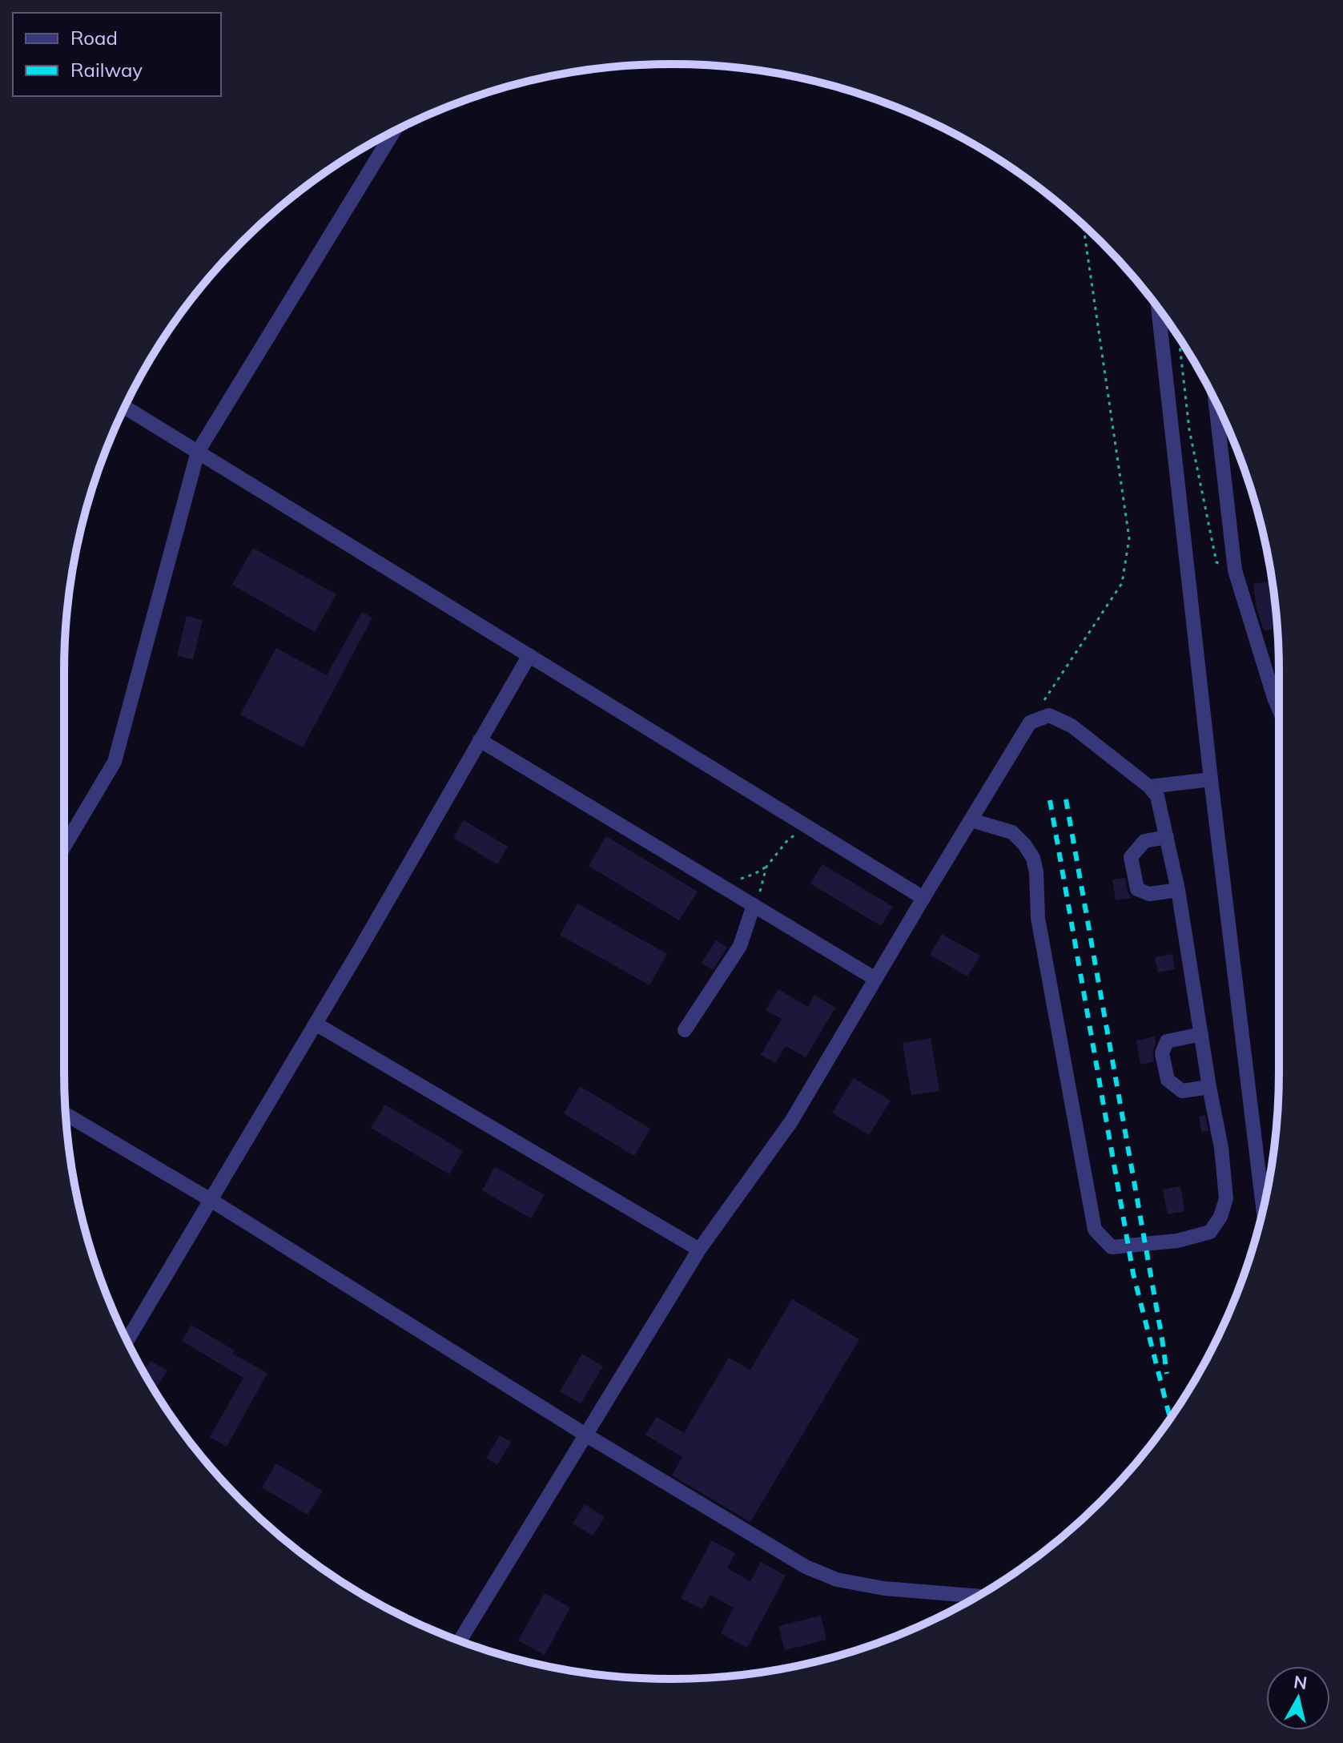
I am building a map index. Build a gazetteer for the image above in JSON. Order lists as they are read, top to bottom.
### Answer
{
  "legend": ["Road", "Railway"],
  "north": "top"
}
